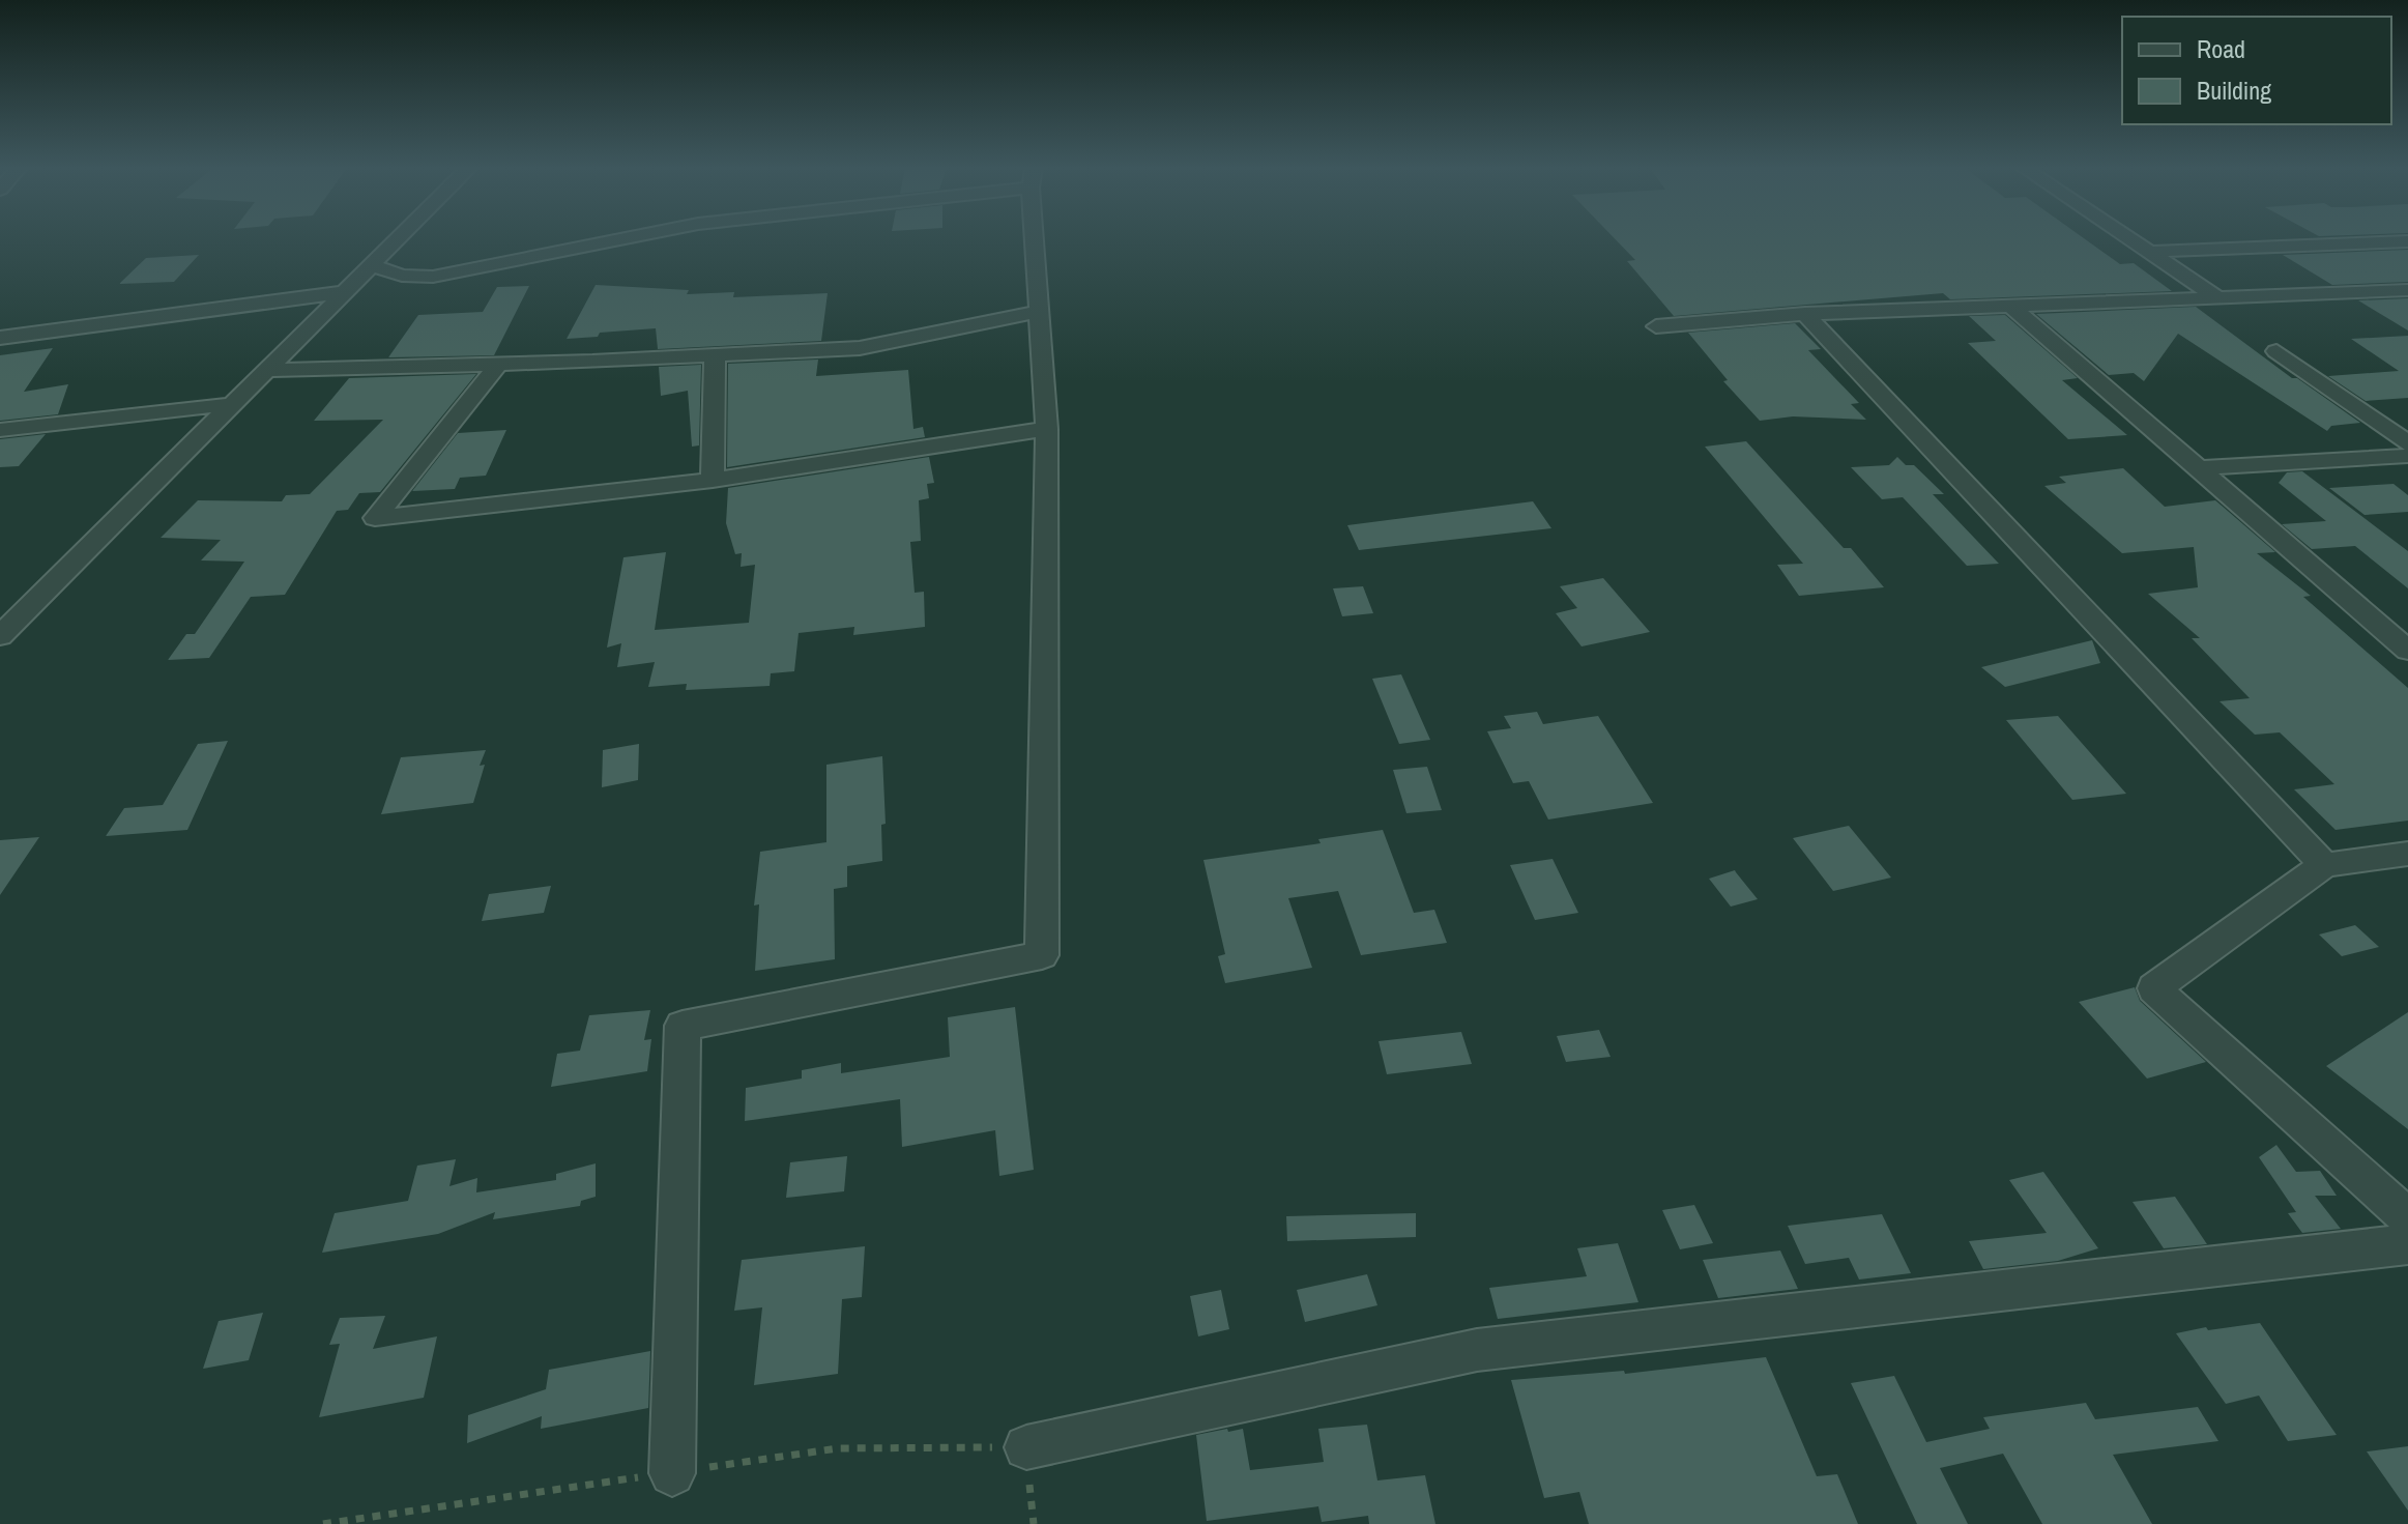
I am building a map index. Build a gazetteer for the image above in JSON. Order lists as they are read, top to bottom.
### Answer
{
  "legend": ["Road", "Building"]
}
